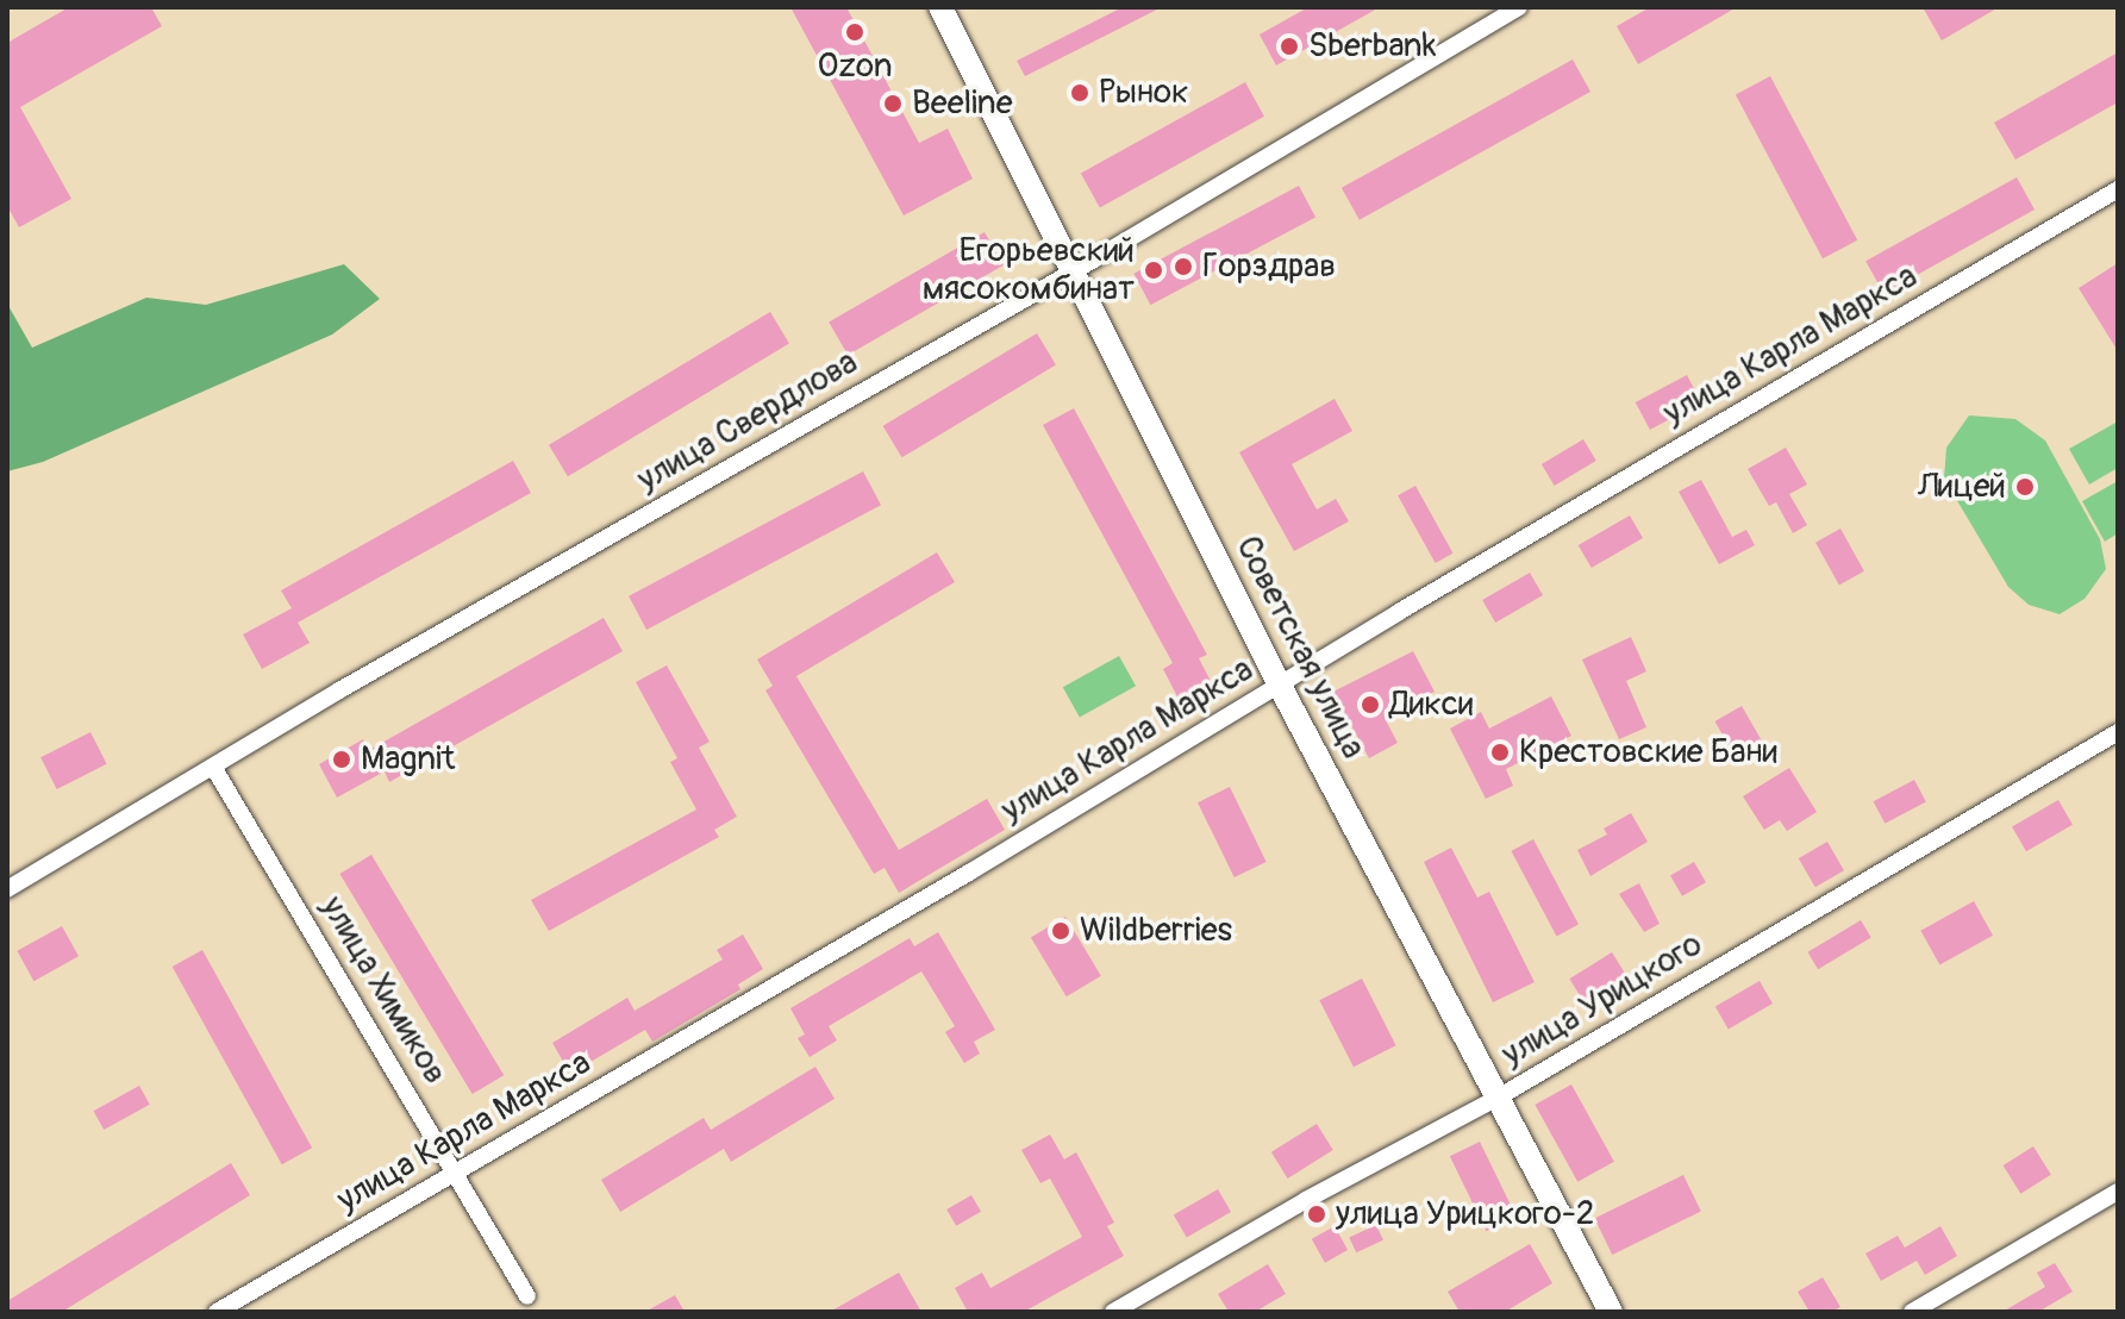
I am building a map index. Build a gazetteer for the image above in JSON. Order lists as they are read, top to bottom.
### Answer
{
  "streets": {
    "street": [
      "улица Карла Маркса",
      "улица Свердлова",
      "Советская улица",
      "улица Химиков",
      "улица Урицкого"
    ]
  },
  "crossings": [
    ["улица Карла Маркса", "Советская улица"],
    ["улица Карла Маркса", "улица Химиков"],
    ["улица Свердлова", "Советская улица"],
    ["улица Свердлова", "улица Химиков"],
    ["Советская улица", "улица Урицкого"]
  ],
  "places": [
    "Ozon",
    "Sberbank",
    "Рынок",
    "Beeline",
    "Горздрав",
    "Егорьевский мясокомбинат",
    "Лицей",
    "Дикси",
    "Крестовские Бани",
    "Magnit",
    "Wildberries",
    "улица Урицкого-2"
  ]
}
